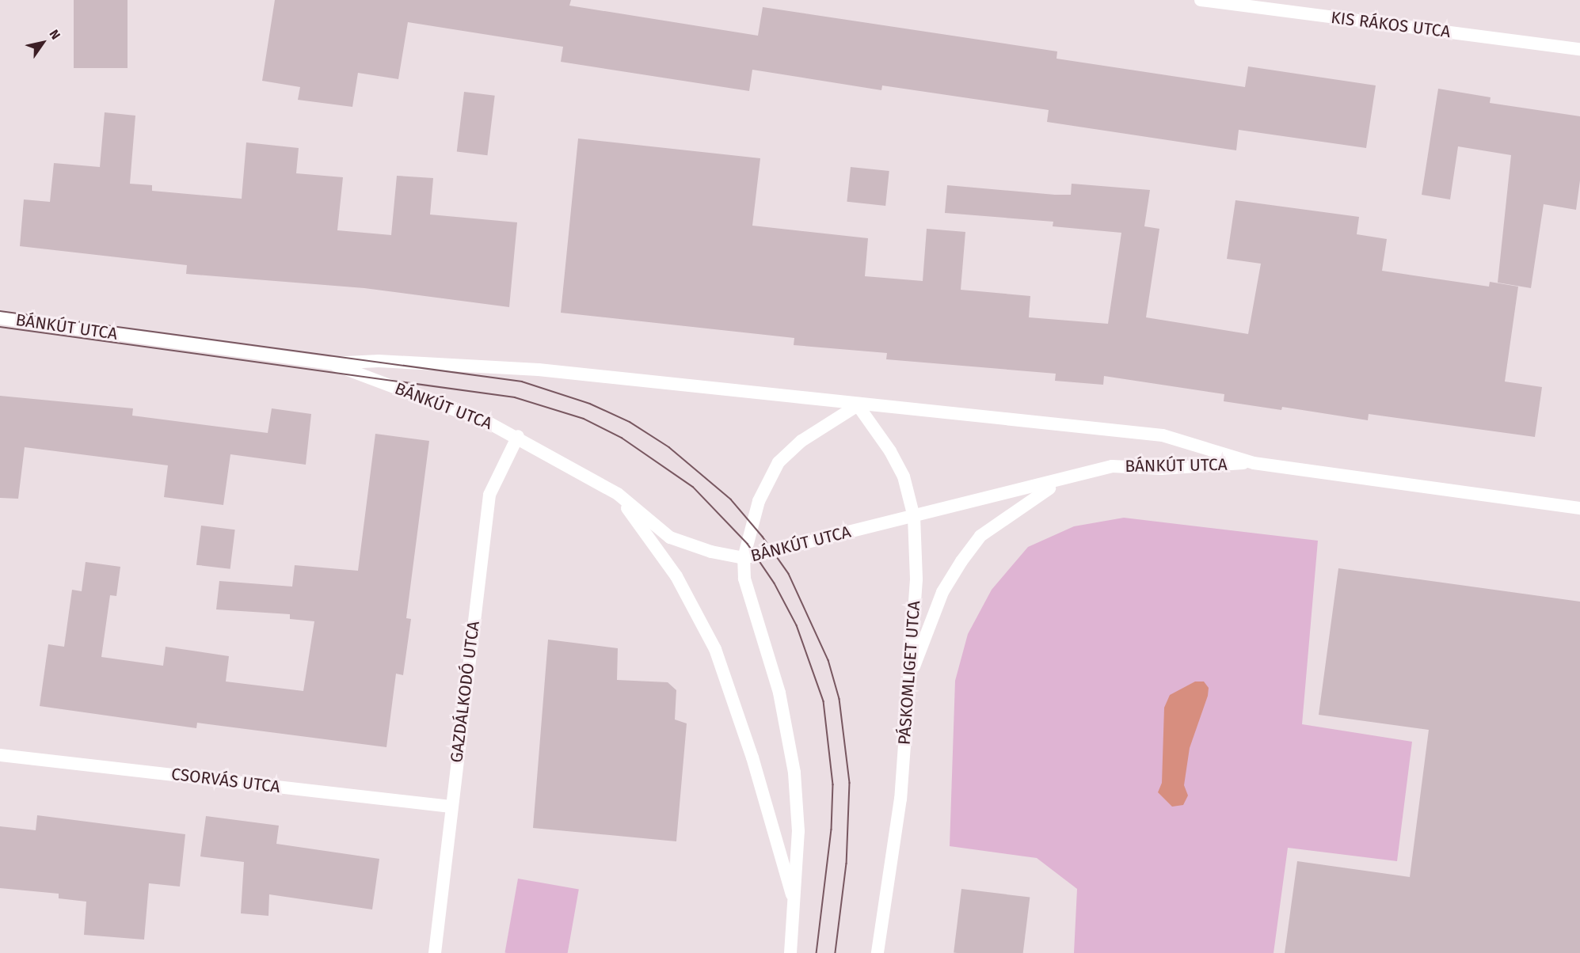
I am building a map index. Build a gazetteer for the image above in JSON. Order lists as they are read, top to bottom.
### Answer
{
  "streets": {
    "street": [
      "KIS RÁKOS UTCA",
      "BÁNKÚT UTCA",
      "PÁSKOMLIGET UTCA",
      "GAZDÁLKODÓ UTCA",
      "CSORVÁS UTCA"
    ]
  },
  "crossings": [
    ["BÁNKÚT UTCA", "PÁSKOMLIGET UTCA"],
    ["BÁNKÚT UTCA", "GAZDÁLKODÓ UTCA"],
    ["GAZDÁLKODÓ UTCA", "CSORVÁS UTCA"]
  ],
  "north": "top right"
}
